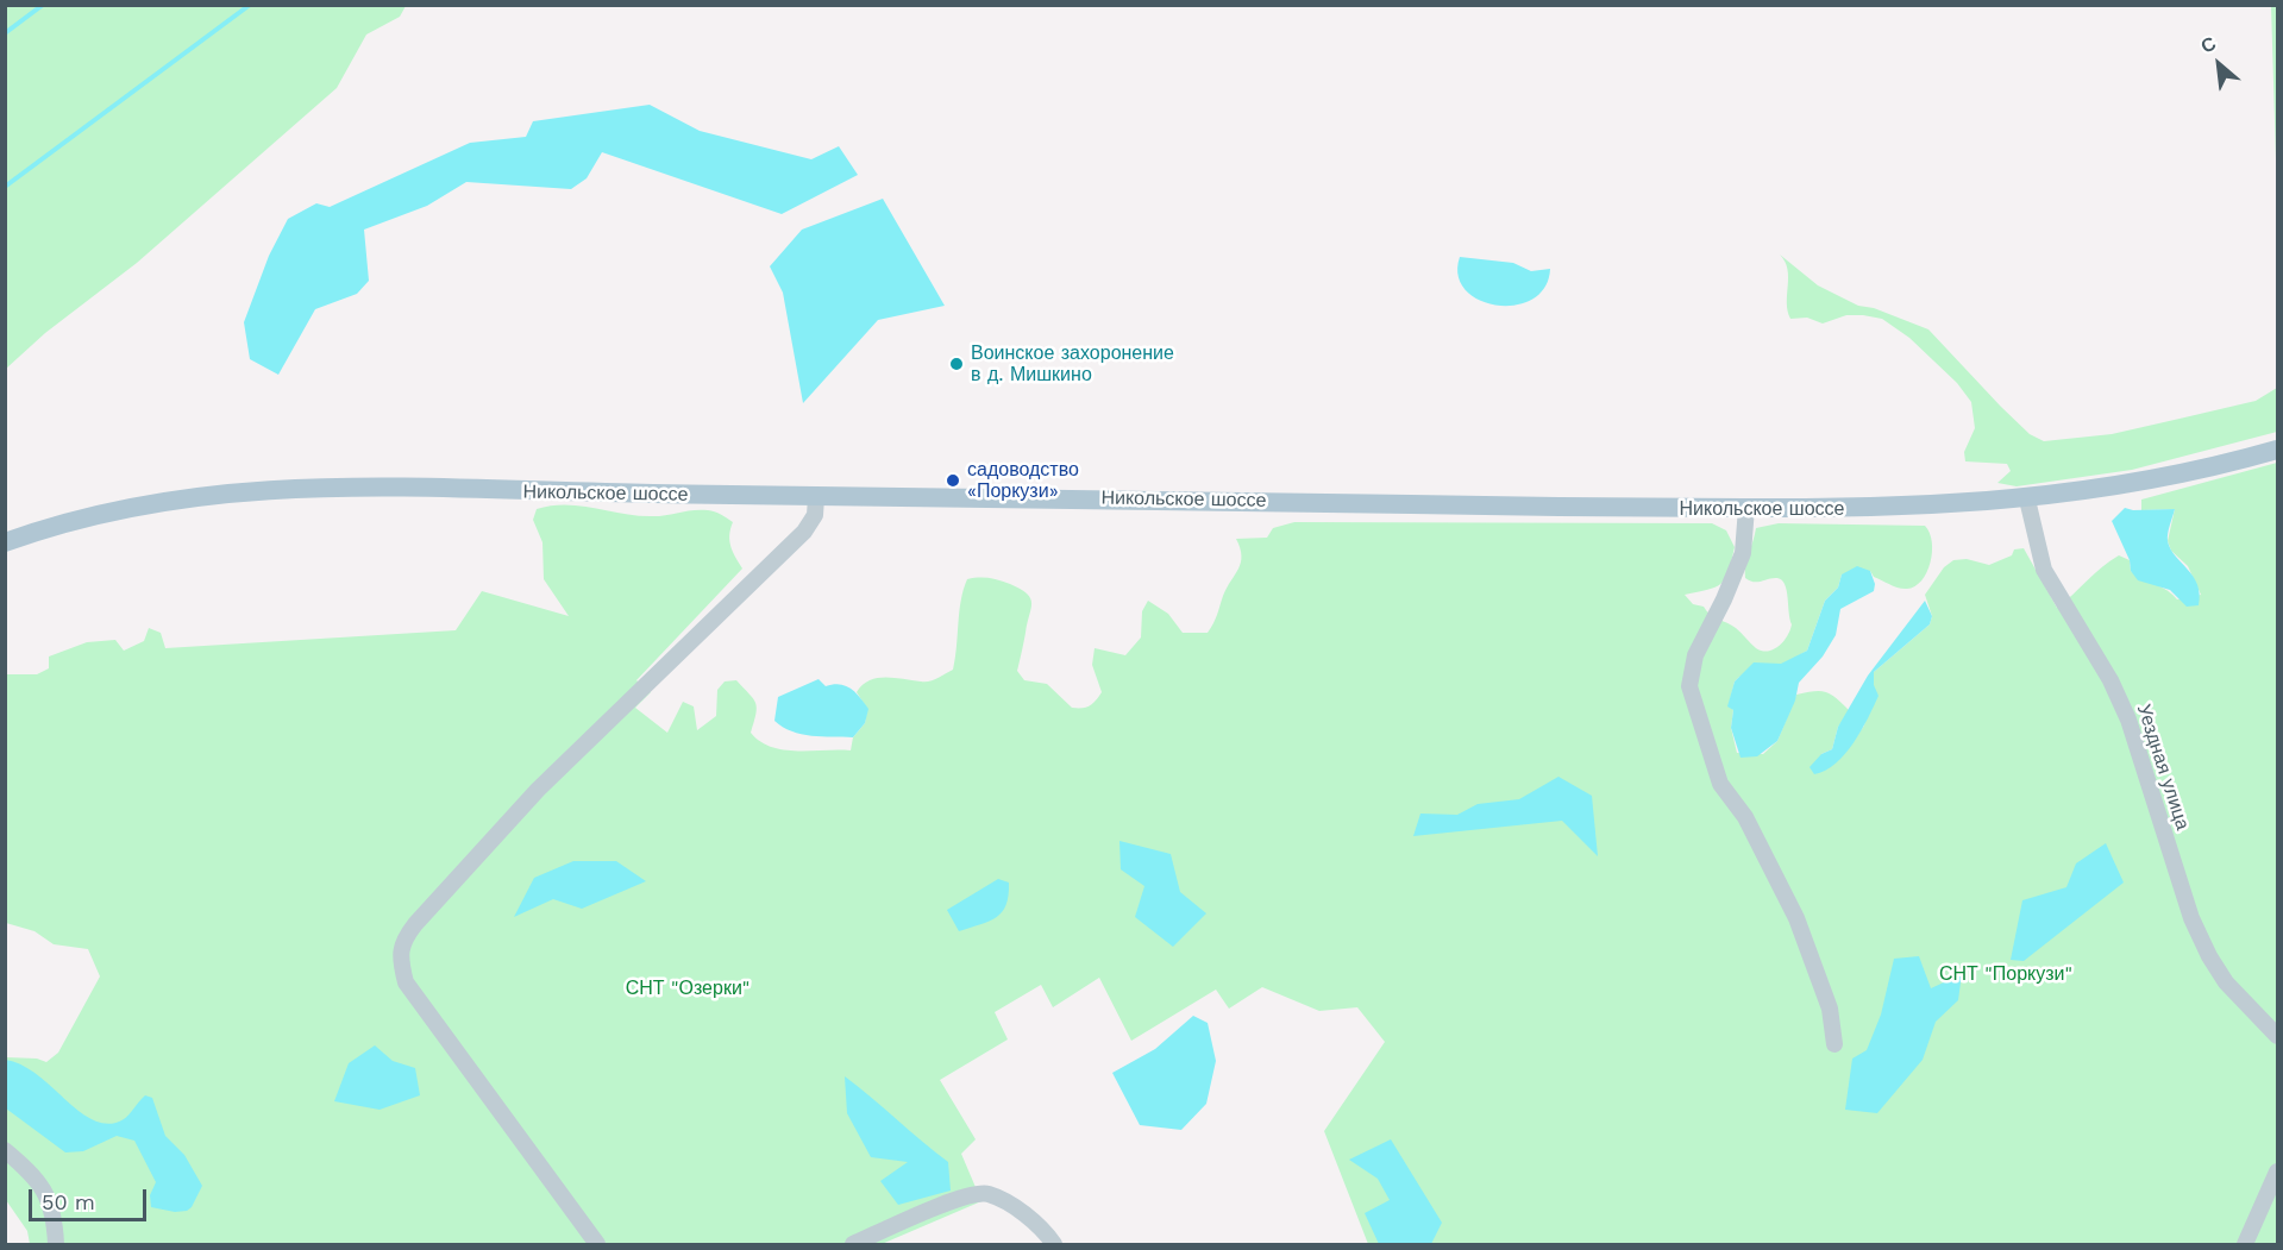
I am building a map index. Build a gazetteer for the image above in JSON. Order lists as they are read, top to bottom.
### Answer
{
  "streets": {
    "main road": ["Никольское шоссе"],
    "street": ["Уездная улица"]
  },
  "crossings": [
    ["Никольское шоссе", "Уездная улица"]
  ],
  "parks": ["СНТ \"Поркузи\"", "СНТ \"Озерки\""],
  "places": ["Воинское захоронение в д. Мишкино", "садоводство «Поркузи»"],
  "scale_bar": "50 m",
  "north": "top left"
}
